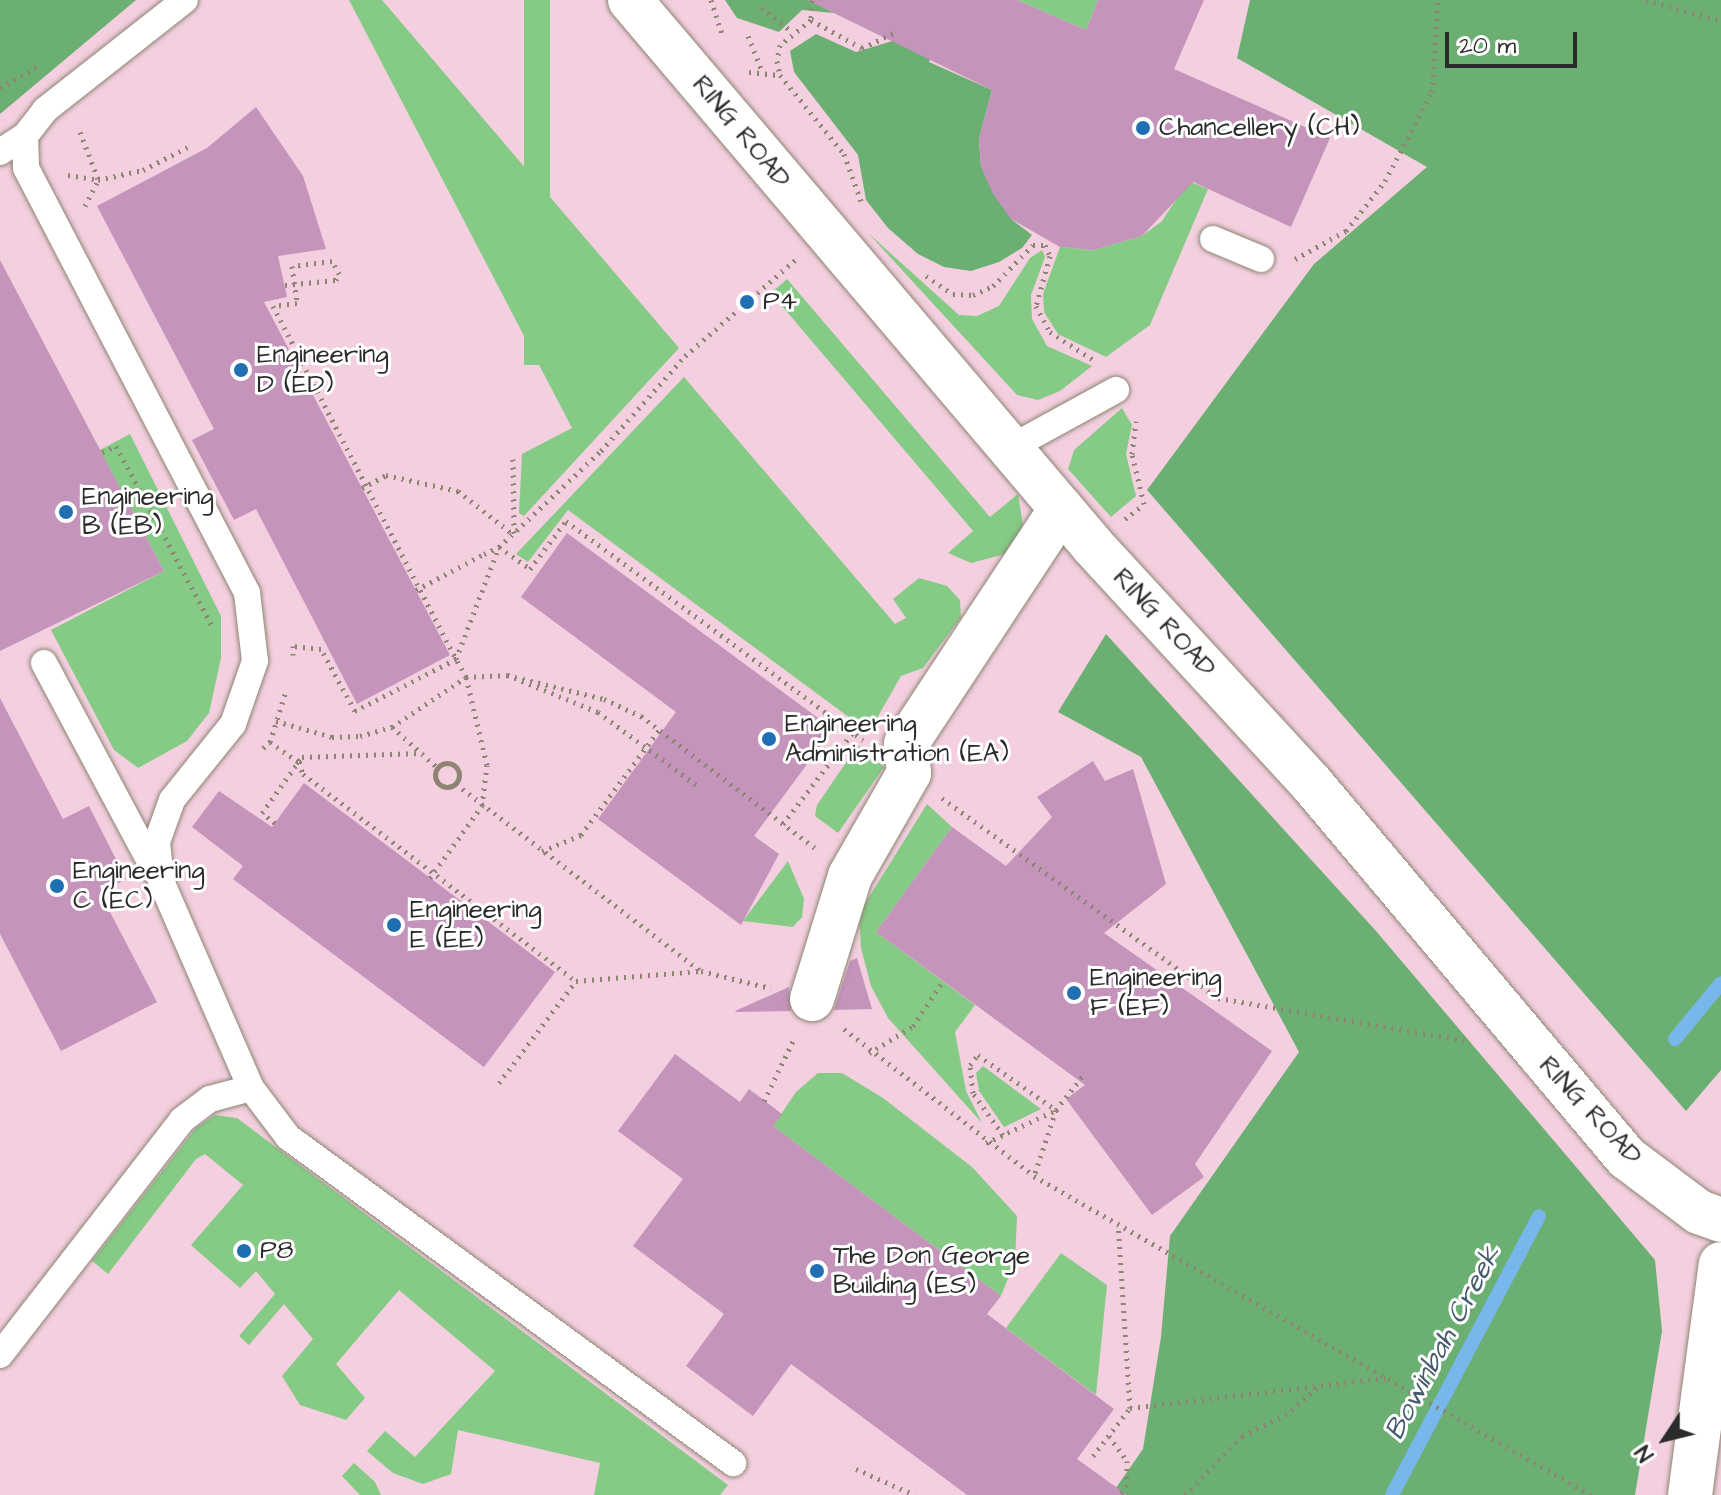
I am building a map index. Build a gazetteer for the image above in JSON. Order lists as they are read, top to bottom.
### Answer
{
  "streets": {
    "street": ["RING ROAD"]
  },
  "water": ["Bowinbah Creek"],
  "places": [
    "Chancellery (CH)",
    "P4",
    "Engineering D (ED)",
    "Engineering B (EB)",
    "Engineering Administration (EA)",
    "Engineering C (EC)",
    "Engineering E (EE)",
    "Engineering F (EF)",
    "P8",
    "The Don George Building (ES)"
  ],
  "scale_bar": "20 m",
  "north": "bottom left"
}
